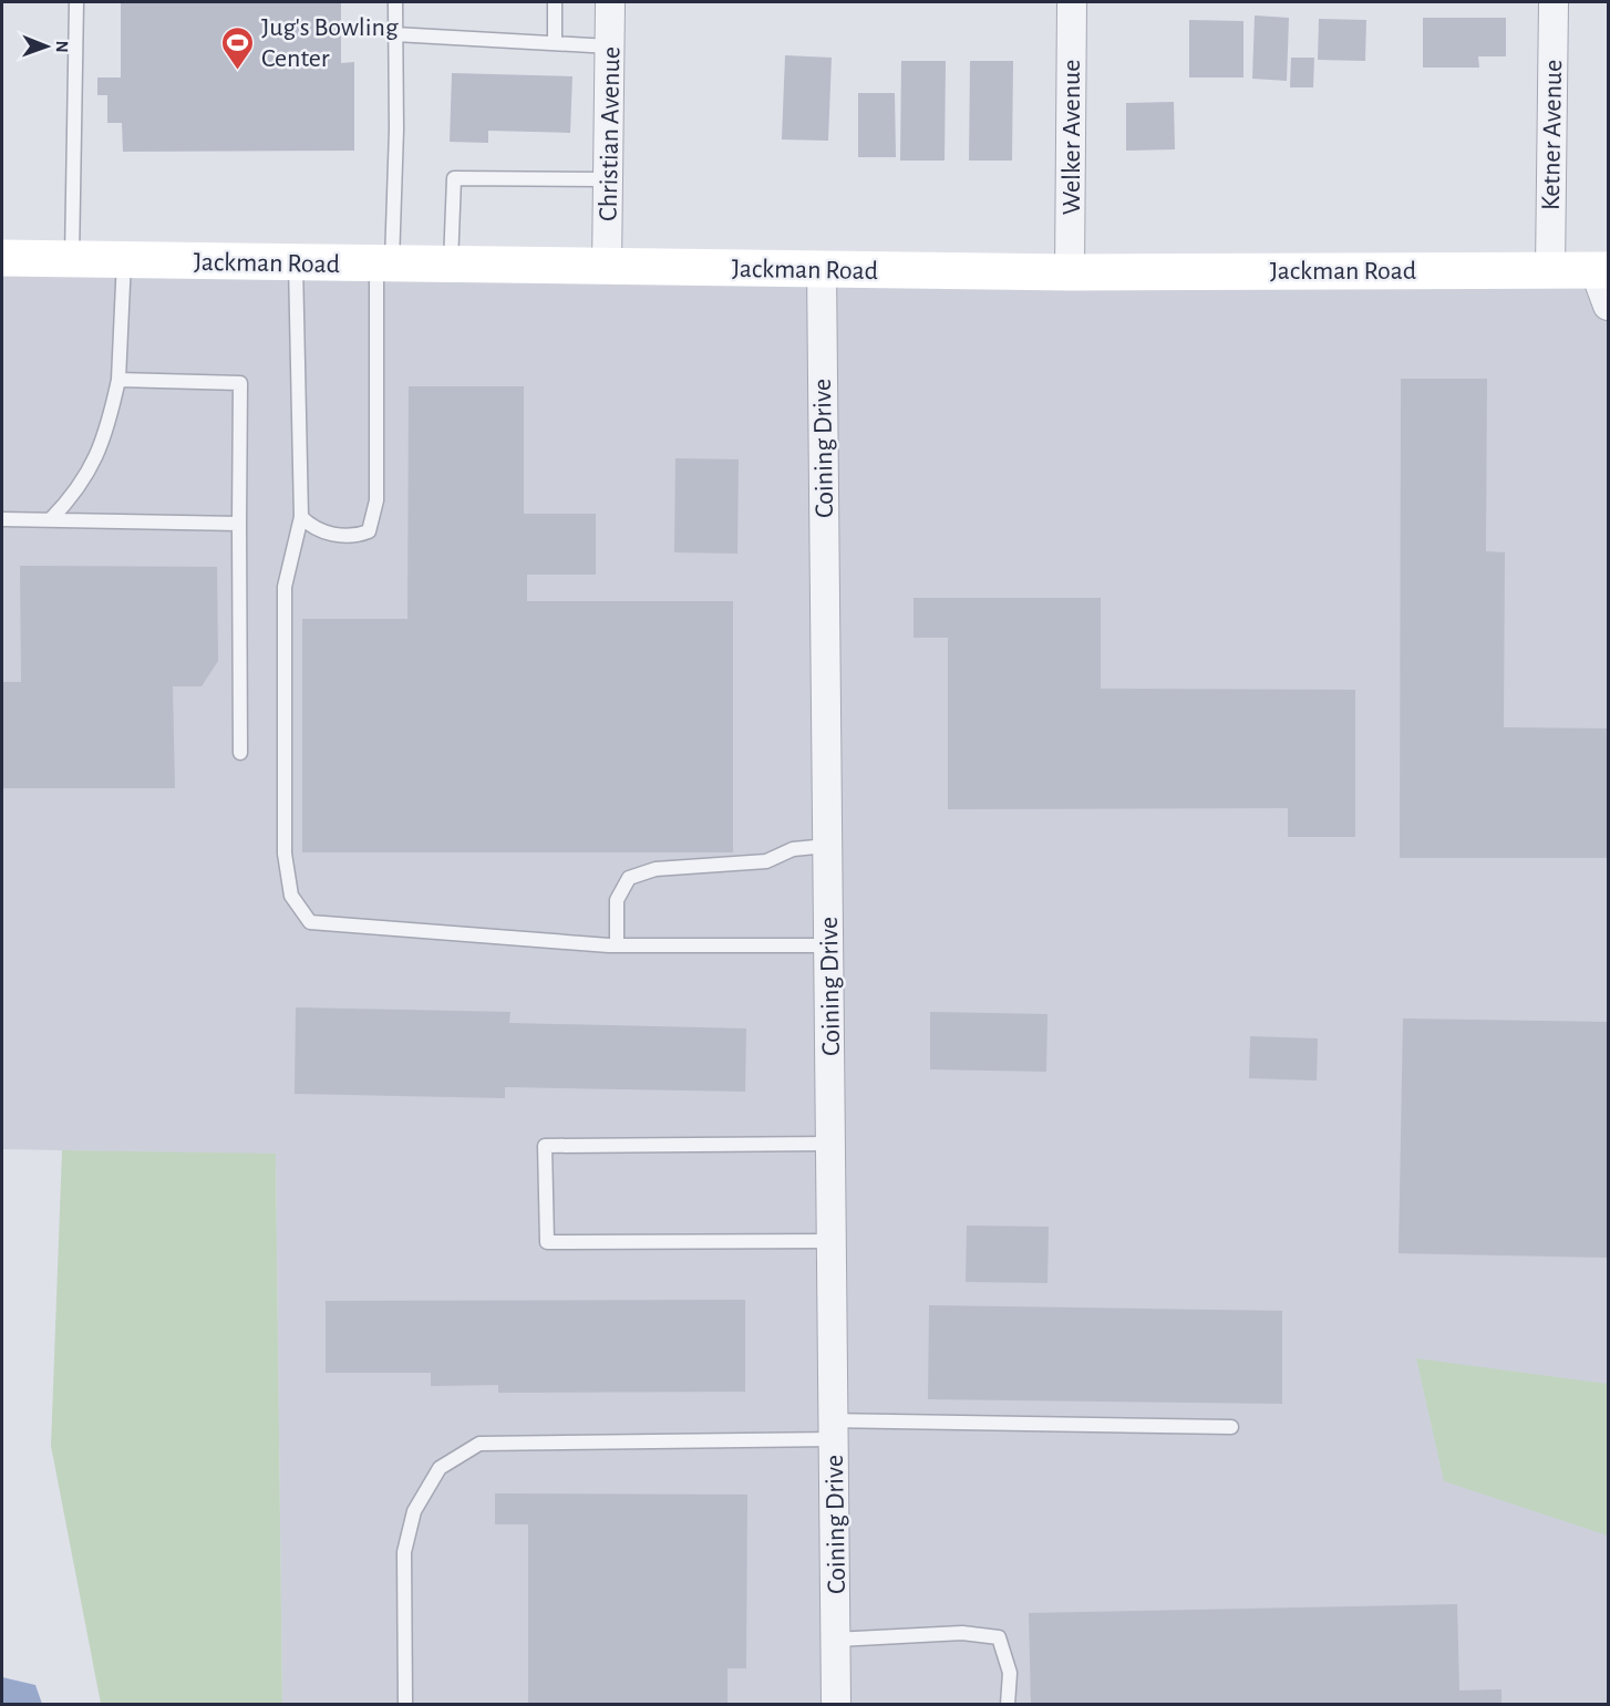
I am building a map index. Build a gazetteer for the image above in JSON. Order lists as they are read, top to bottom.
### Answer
{
  "streets": {
    "main road": ["Jackman Road"],
    "street": [
      "Christian Avenue",
      "Ketner Avenue",
      "Welker Avenue",
      "Coining Drive"
    ]
  },
  "crossings": [
    ["Christian Avenue", "Jackman Road"],
    ["Ketner Avenue", "Jackman Road"],
    ["Welker Avenue", "Jackman Road"],
    ["Jackman Road", "Coining Drive"]
  ],
  "places": {
    "sports": ["Jug's Bowling Center"]
  },
  "north": "right"
}
